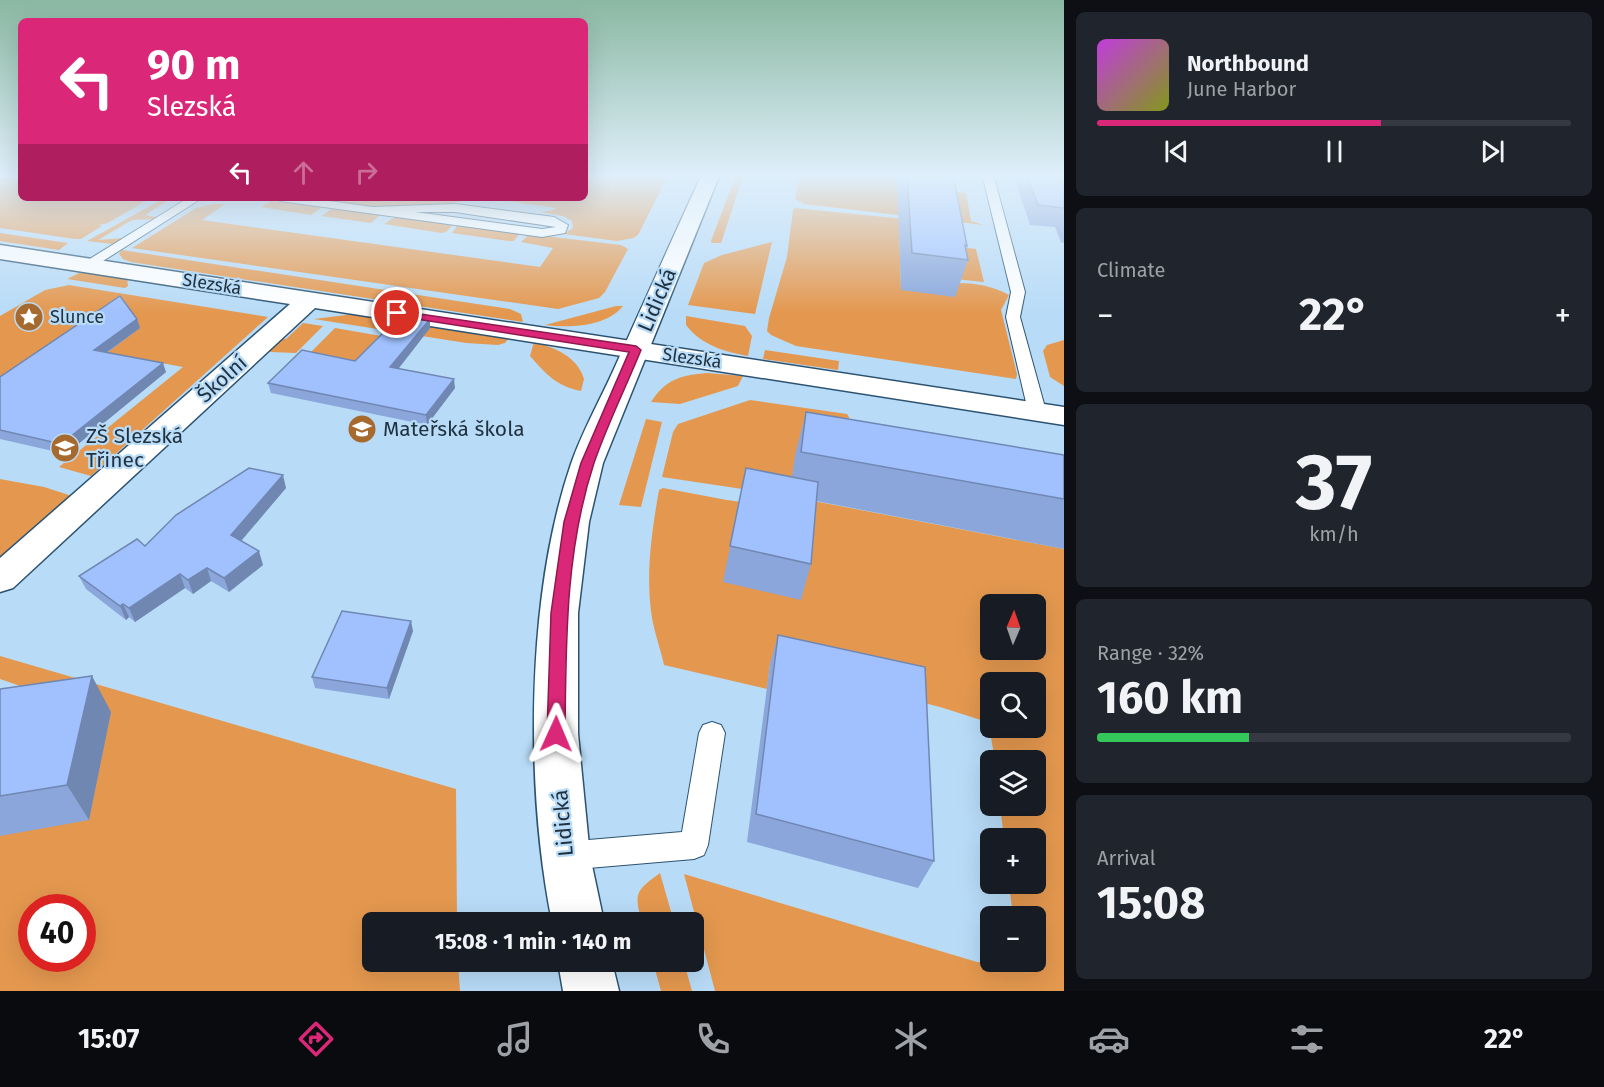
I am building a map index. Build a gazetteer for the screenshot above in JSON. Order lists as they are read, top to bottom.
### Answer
{
  "streets": {
    "street": ["Slezská", "Lidická", "Školní"]
  },
  "crossings": [
    ["Slezská", "Lidická"],
    ["Slezská", "Školní"]
  ],
  "places": {
    "place": ["Slunce"],
    "school or university": ["Mateřská škola", "ZŠ Slezská Třinec"]
  },
  "north": "top",
  "page": {
    "turn": ["90 m", "Slezská"],
    "song": ["Northbound", "June Harbor"],
    "tile": [
      "Climate",
      ["37", "km/h"],
      ["Range · 32%", "160 km"],
      ["Arrival", "15:08"]
    ],
    "heat": ["−", "22°", "+"],
    "map_buttons": ["+", "−"],
    "limit": "40",
    "trip": "15:08 · 1 min · 140 m",
    "tabs": ["15:07", "22°"]
  }
}
